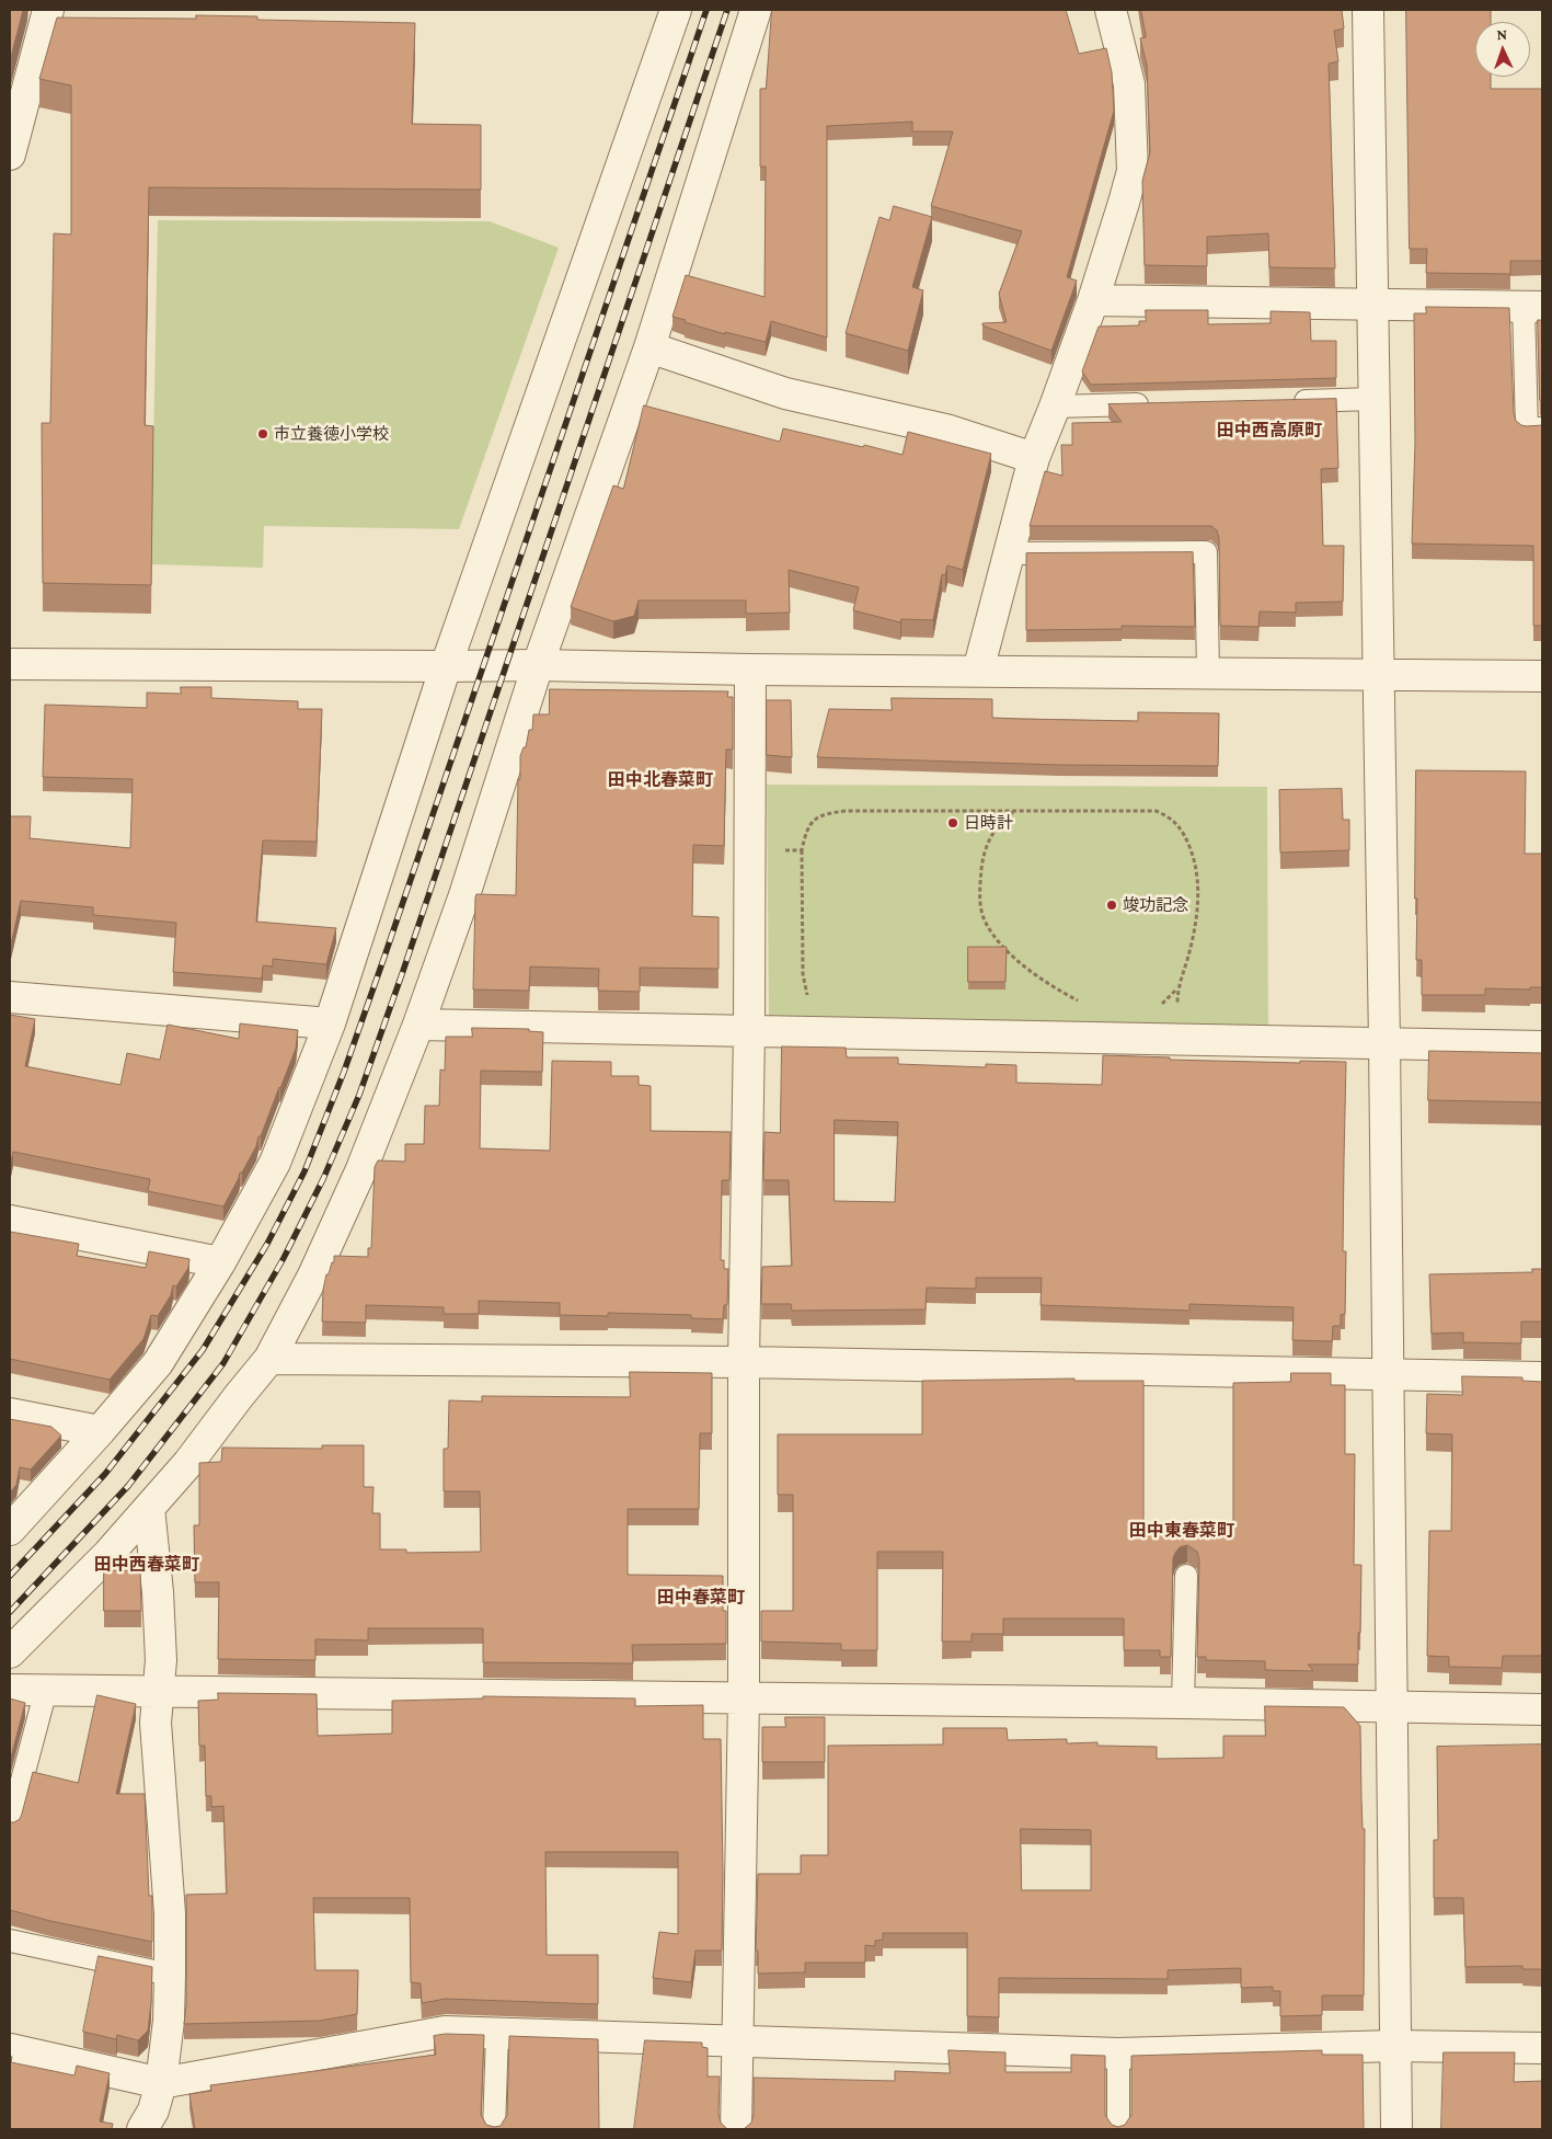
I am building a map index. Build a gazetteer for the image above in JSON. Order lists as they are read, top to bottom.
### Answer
{
  "districts": [
    "田中西高原町",
    "田中北春菜町",
    "田中東春菜町",
    "田中西春菜町",
    "田中春菜町"
  ],
  "places": ["市立養徳小学校", "日時計", "竣功記念"],
  "north": "top"
}
